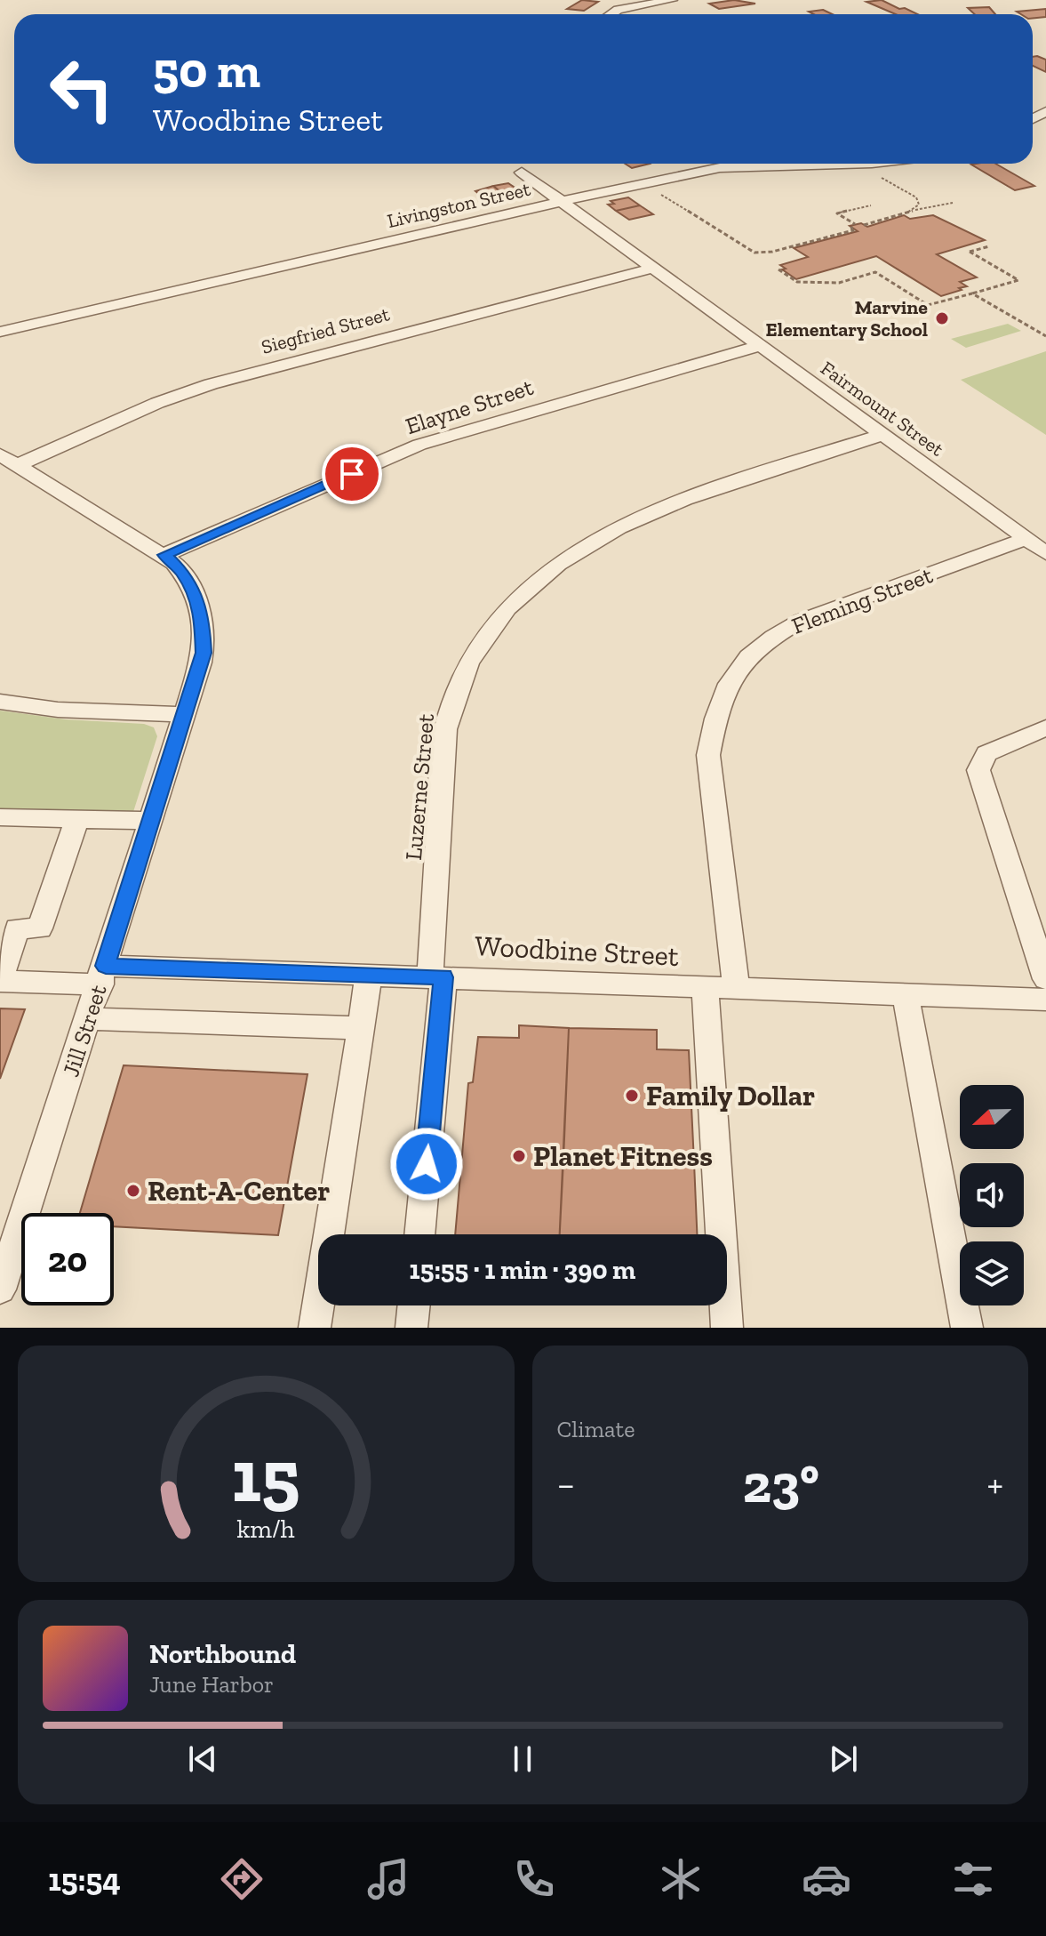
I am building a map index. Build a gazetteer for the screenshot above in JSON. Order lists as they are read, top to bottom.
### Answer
{
  "streets": {
    "street": [
      "Livingston Street",
      "Siegfried Street",
      "Elayne Street",
      "Fairmount Street",
      "Fleming Street",
      "Luzerne Street",
      "Woodbine Street",
      "Jill Street"
    ]
  },
  "crossings": [
    ["Livingston Street", "Fairmount Street"],
    ["Siegfried Street", "Fairmount Street"],
    ["Siegfried Street", "Jill Street"],
    ["Elayne Street", "Fairmount Street"],
    ["Elayne Street", "Jill Street"],
    ["Fairmount Street", "Fleming Street"],
    ["Fairmount Street", "Luzerne Street"],
    ["Fleming Street", "Woodbine Street"],
    ["Luzerne Street", "Woodbine Street"],
    ["Woodbine Street", "Jill Street"]
  ],
  "places": [
    "Marvine Elementary School",
    "Family Dollar",
    "Planet Fitness",
    "Rent-A-Center"
  ],
  "north": "left",
  "page": {
    "turn": ["50 m", "Woodbine Street"],
    "limit": "20",
    "trip": "15:55 · 1 min · 390 m",
    "tile": "Climate",
    "heat": ["−", "23°", "+"],
    "song": ["Northbound", "June Harbor"],
    "tabs": "15:54",
    "gauge": ["15", "km/h"]
  }
}
